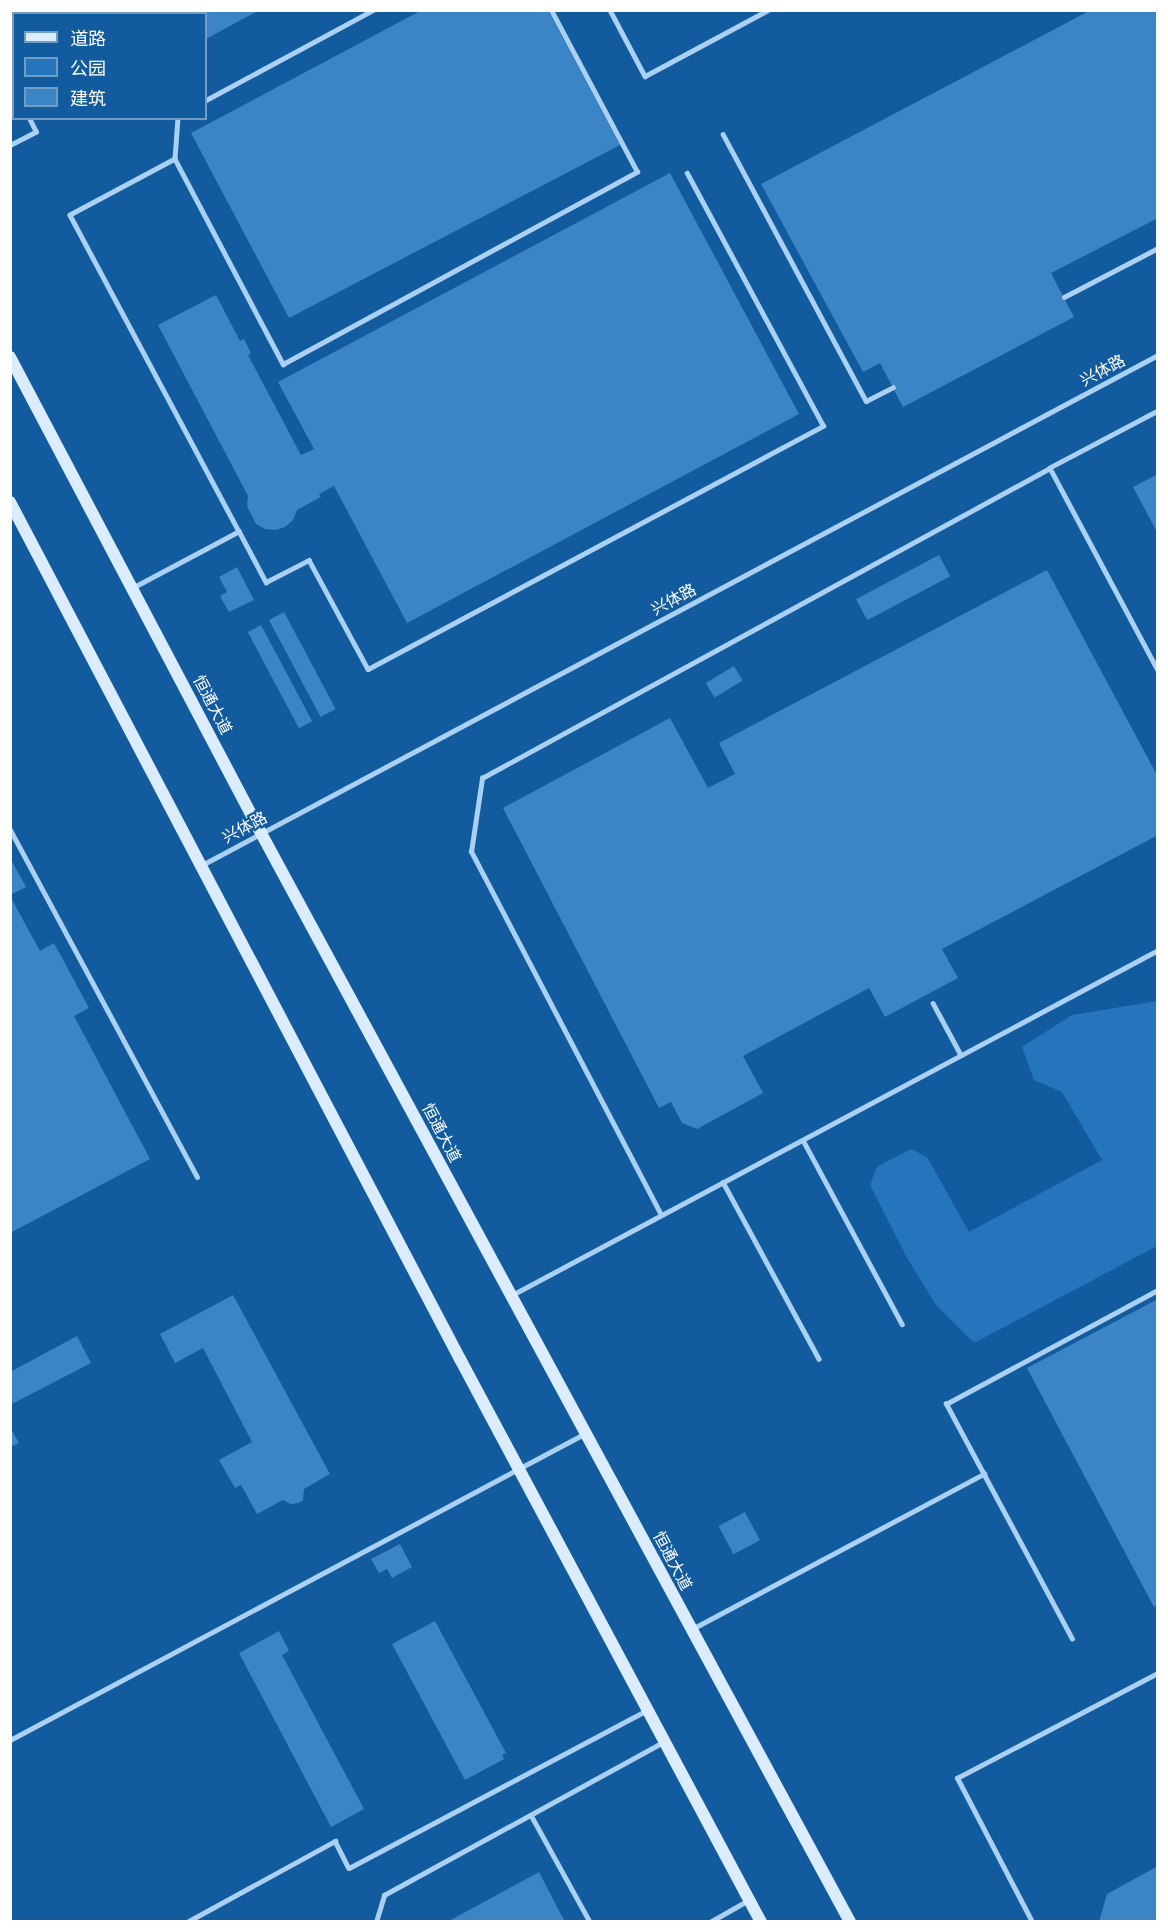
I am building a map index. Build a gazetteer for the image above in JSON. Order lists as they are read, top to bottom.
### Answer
{
  "streets": {
    "main road": ["恒通大道"],
    "lane": ["兴体路"]
  },
  "crossings": [
    ["兴体路", "恒通大道"]
  ],
  "legend": ["道路", "公园", "建筑"]
}
